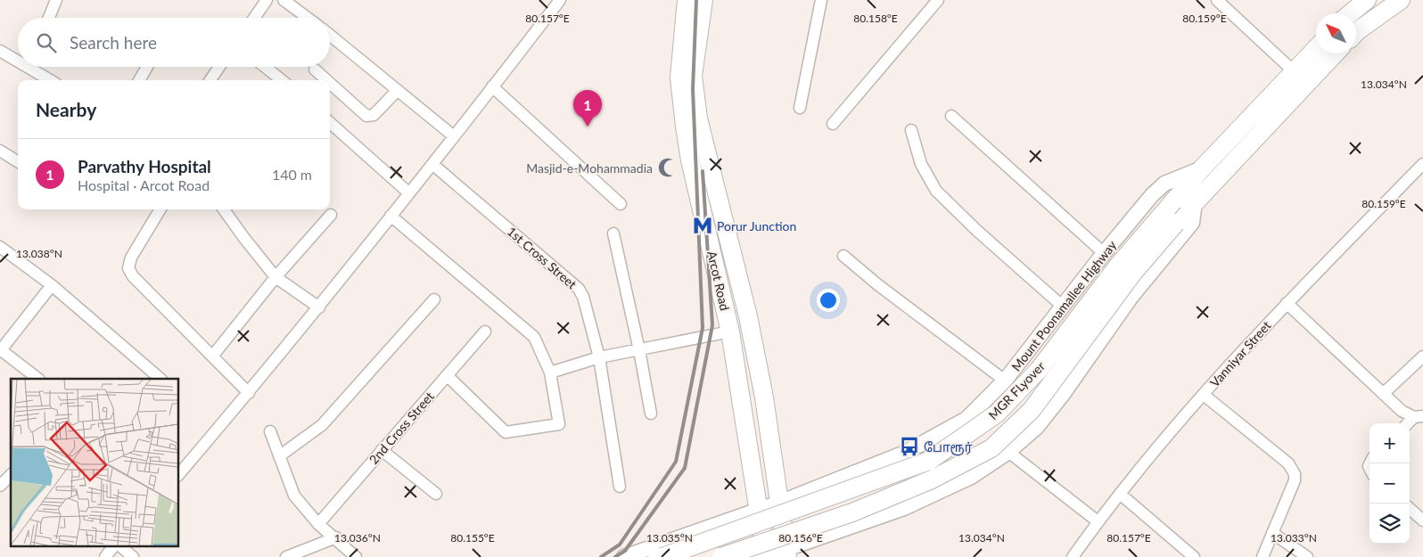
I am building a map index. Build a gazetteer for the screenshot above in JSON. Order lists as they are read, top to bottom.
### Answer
{
  "streets": {
    "main road": ["Arcot Road", "MGR FLyover"],
    "street": [
      "1st Cross Street",
      "Mount Poonamallee Highway",
      "Vanniyar Street",
      "2nd Cross Street"
    ]
  },
  "crossings": [
    ["Arcot Road", "Mount Poonamallee Highway"],
    ["Mount Poonamallee Highway", "MGR FLyover"]
  ],
  "places": {
    "mosque": ["Masjid-e-Mohammadia"],
    "metro station": ["Porur Junction"],
    "bus stop": ["போரூர்"]
  },
  "north": "top left",
  "page": {
    "search": "Search here",
    "heading": "Nearby",
    "pins": "1",
    "list": [
      {
        "mark": "1",
        "name": "Parvathy Hospital",
        "note": "Hospital · Arcot Road",
        "value": "140 m"
      }
    ],
    "map_buttons": ["+", "−"]
  },
  "coordinates": [
    "80.157°E",
    "80.158°E",
    "80.159°E",
    "13.034°N",
    "13.038°N",
    "13.036°N",
    "13.035°N",
    "13.033°N",
    "80.155°E",
    "80.156°E"
  ]
}
